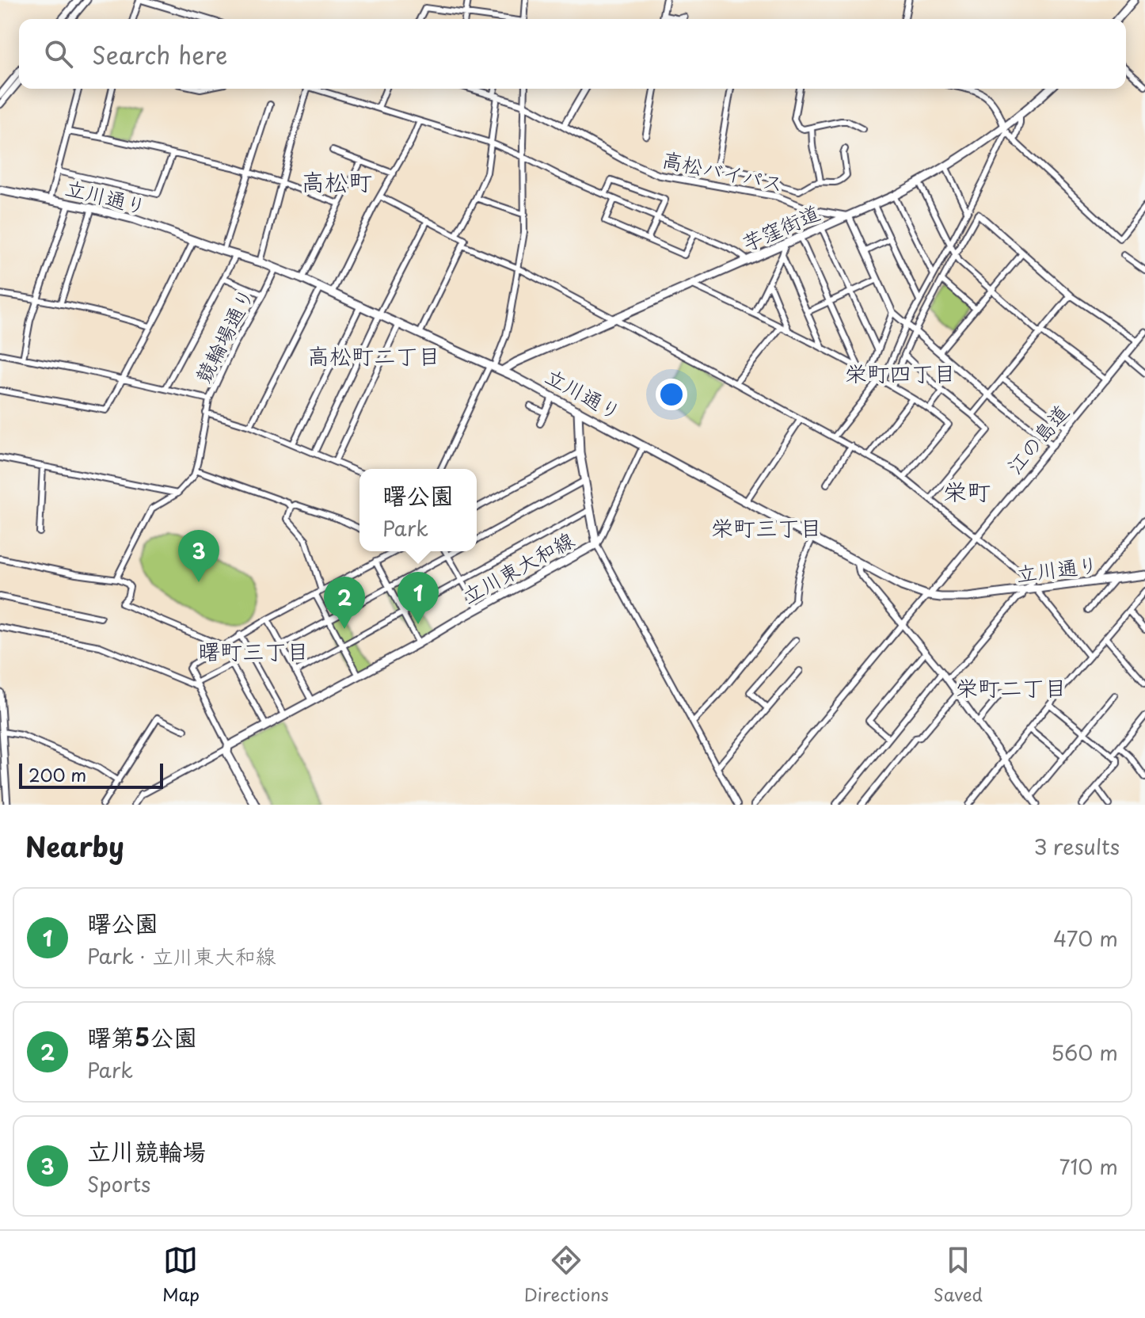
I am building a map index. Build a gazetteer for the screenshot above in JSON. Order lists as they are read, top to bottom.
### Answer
{
  "streets": {
    "main road": ["立川通り", "芋窪街道", "立川東大和線"],
    "street": ["高松バイパス", "競輪場通り", "江の島道"]
  },
  "crossings": [
    ["高松バイパス", "芋窪街道"],
    ["立川通り", "芋窪街道"],
    ["立川通り", "競輪場通り"],
    ["立川通り", "江の島道"],
    ["立川通り", "立川東大和線"]
  ],
  "districts": [
    "高松町",
    "高松町二丁目",
    "栄町四丁目",
    "栄町",
    "栄町三丁目",
    "曙町三丁目",
    "栄町二丁目"
  ],
  "scale_bar": "200 m",
  "page": {
    "search": "Search here",
    "popup": ["曙公園", "Park"],
    "pins": ["3", "1", "2"],
    "scale": "200 m",
    "heading": ["Nearby", "3 results"],
    "list": [
      {
        "mark": "1",
        "name": "曙公園",
        "note": "Park · 立川東大和線",
        "value": "470 m"
      },
      {
        "mark": "2",
        "name": "曙第5公園",
        "note": "Park",
        "value": "560 m"
      },
      {
        "mark": "3",
        "name": "立川競輪場",
        "note": "Sports",
        "value": "710 m"
      }
    ],
    "nav": ["Map", "Directions", "Saved"]
  }
}
